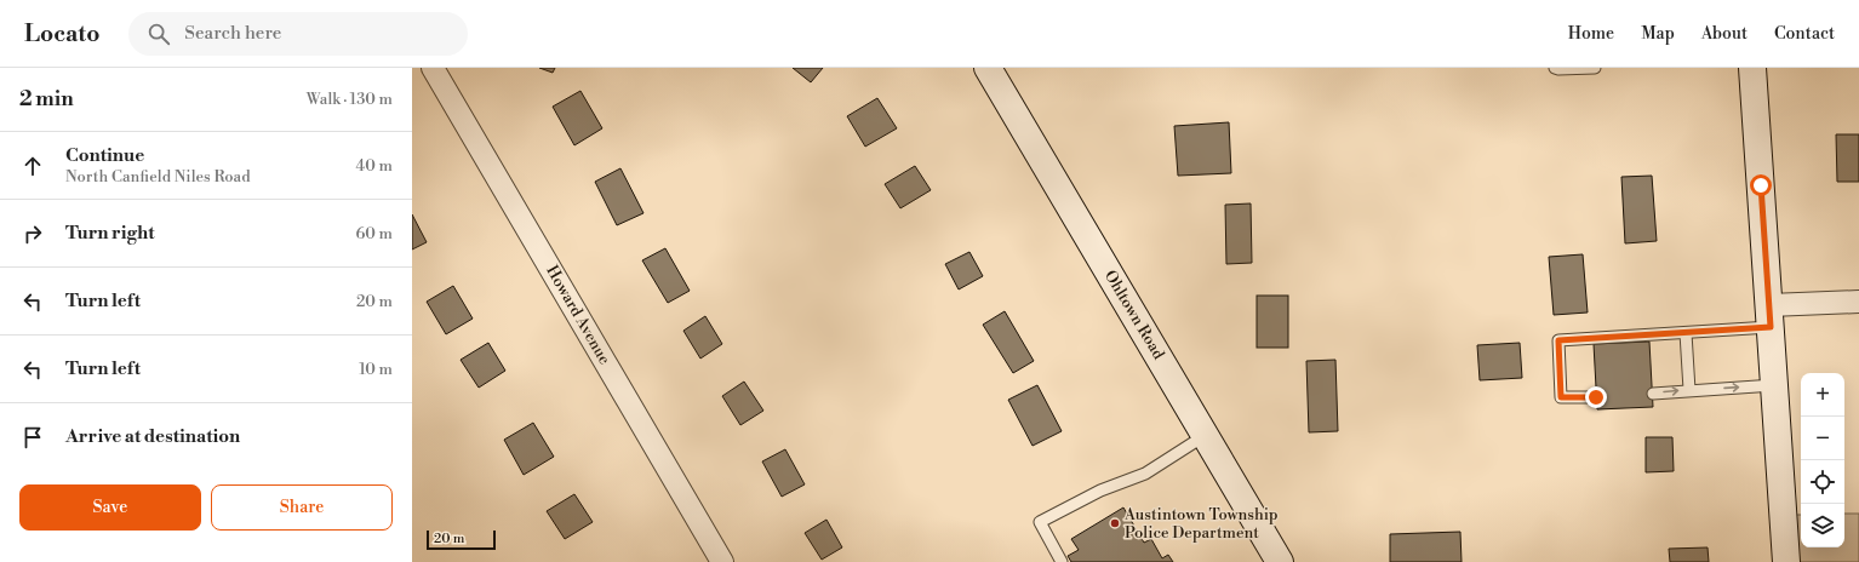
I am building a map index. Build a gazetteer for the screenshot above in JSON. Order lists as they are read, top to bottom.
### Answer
{
  "streets": {
    "street": ["Howard Avenue", "Ohltown Road"]
  },
  "places": ["Austintown Township Police Department"],
  "scale_bar": "20 m",
  "page": {
    "header": "Locato",
    "search": "Search here",
    "nav": [
      "Home",
      "Map",
      "About",
      "Contact"
    ],
    "heading": ["2 min", "Walk · 130 m"],
    "list": [
      ["Continue", "North Canfield Niles Road", "40 m"],
      ["Turn right", "60 m"],
      ["Turn left", "20 m"],
      ["Turn left", "10 m"],
      "Arrive at destination"
    ],
    "map_buttons": ["+", "−"],
    "buttons": ["Save", "Share"],
    "scale": "20 m"
  }
}
